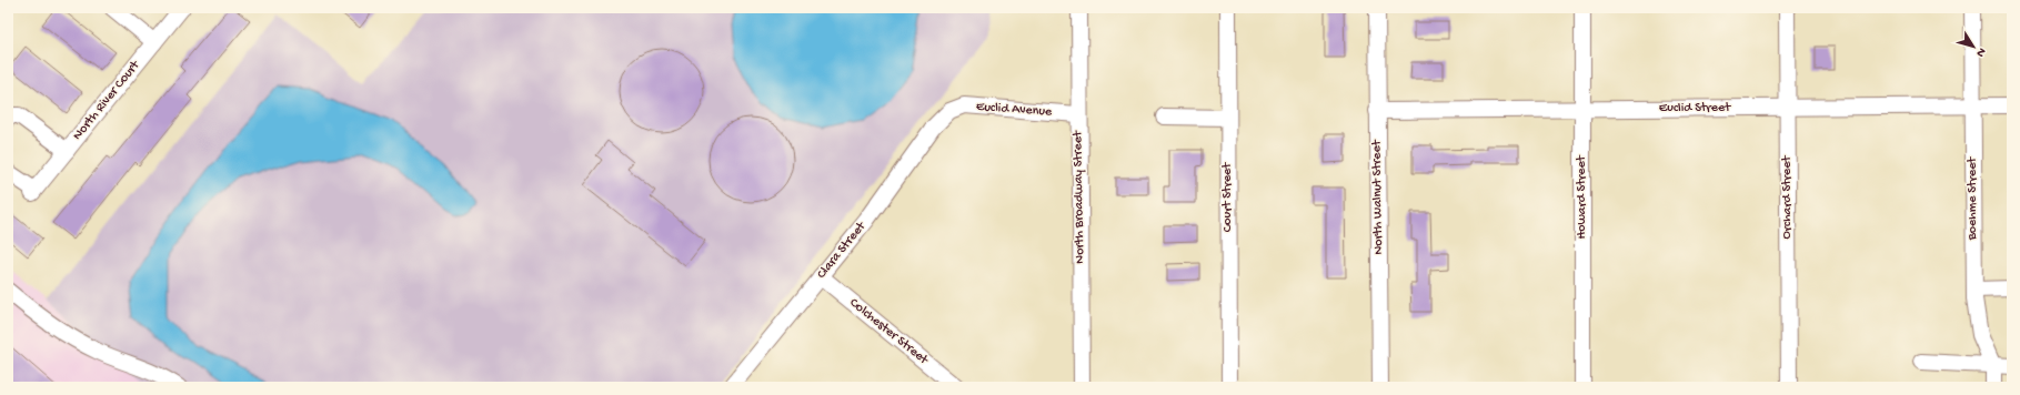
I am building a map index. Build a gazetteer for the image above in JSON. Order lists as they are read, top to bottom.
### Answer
{
  "streets": {
    "street": [
      "North River Court",
      "Euclid Street",
      "Euclid Avenue",
      "North Broadway Street",
      "Court Street",
      "North Walnut Street",
      "Howard Street",
      "Orchard Street",
      "Boehme Street",
      "Clara Street",
      "Colchester Street"
    ]
  },
  "crossings": [
    ["Euclid Street", "North Walnut Street"],
    ["Euclid Street", "Howard Street"],
    ["Euclid Street", "Orchard Street"],
    ["Euclid Street", "Boehme Street"],
    ["Euclid Avenue", "North Broadway Street"],
    ["Euclid Avenue", "Clara Street"],
    ["Clara Street", "Colchester Street"]
  ],
  "north": "bottom right"
}
